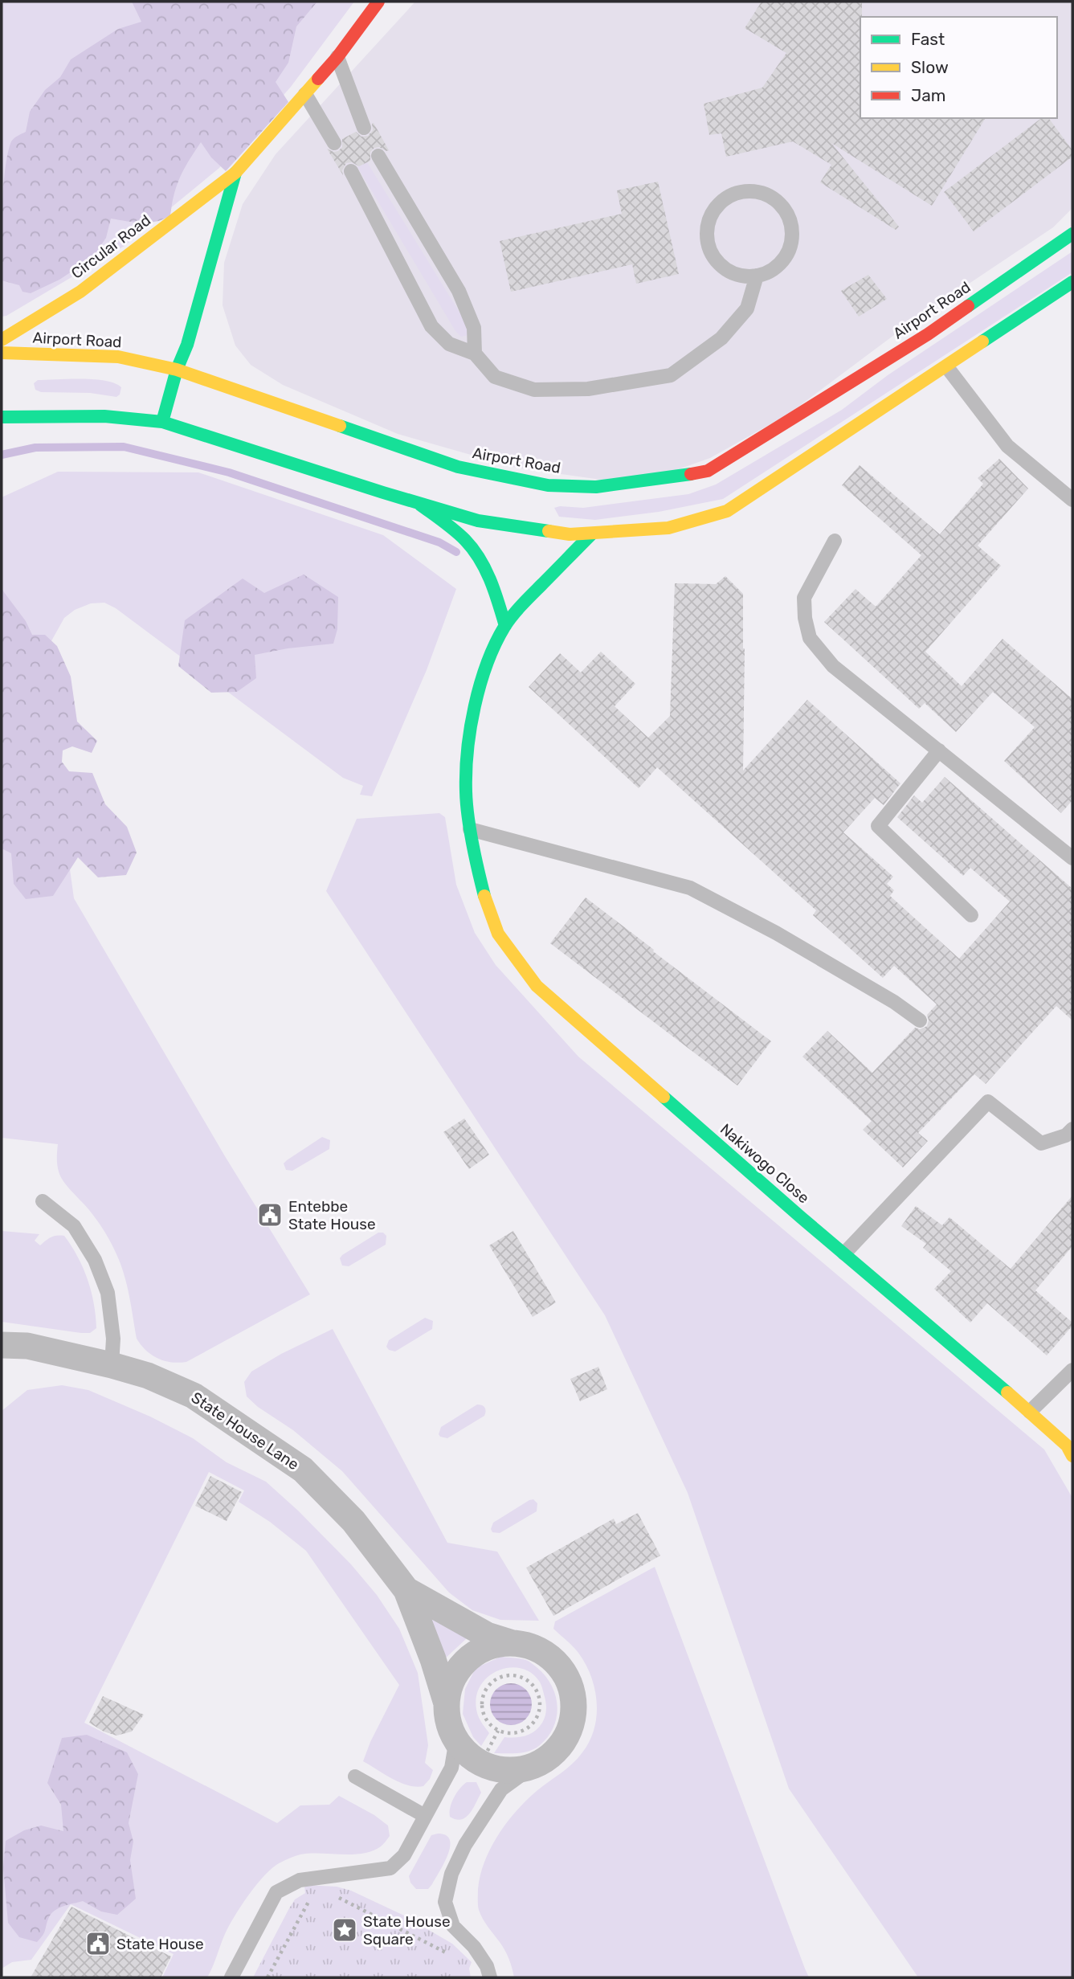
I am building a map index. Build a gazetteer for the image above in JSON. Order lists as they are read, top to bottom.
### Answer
{
  "streets": {
    "main road": ["Circular Road", "Airport Road", "Nakiwogo Close"],
    "street": ["State House Lane"]
  },
  "crossings": [
    ["Circular Road", "Airport Road"]
  ],
  "places": {
    "public building": ["Entebbe State House", "State House"],
    "place": ["State House Square"]
  },
  "legend": ["Fast", "Slow", "Jam"]
}
